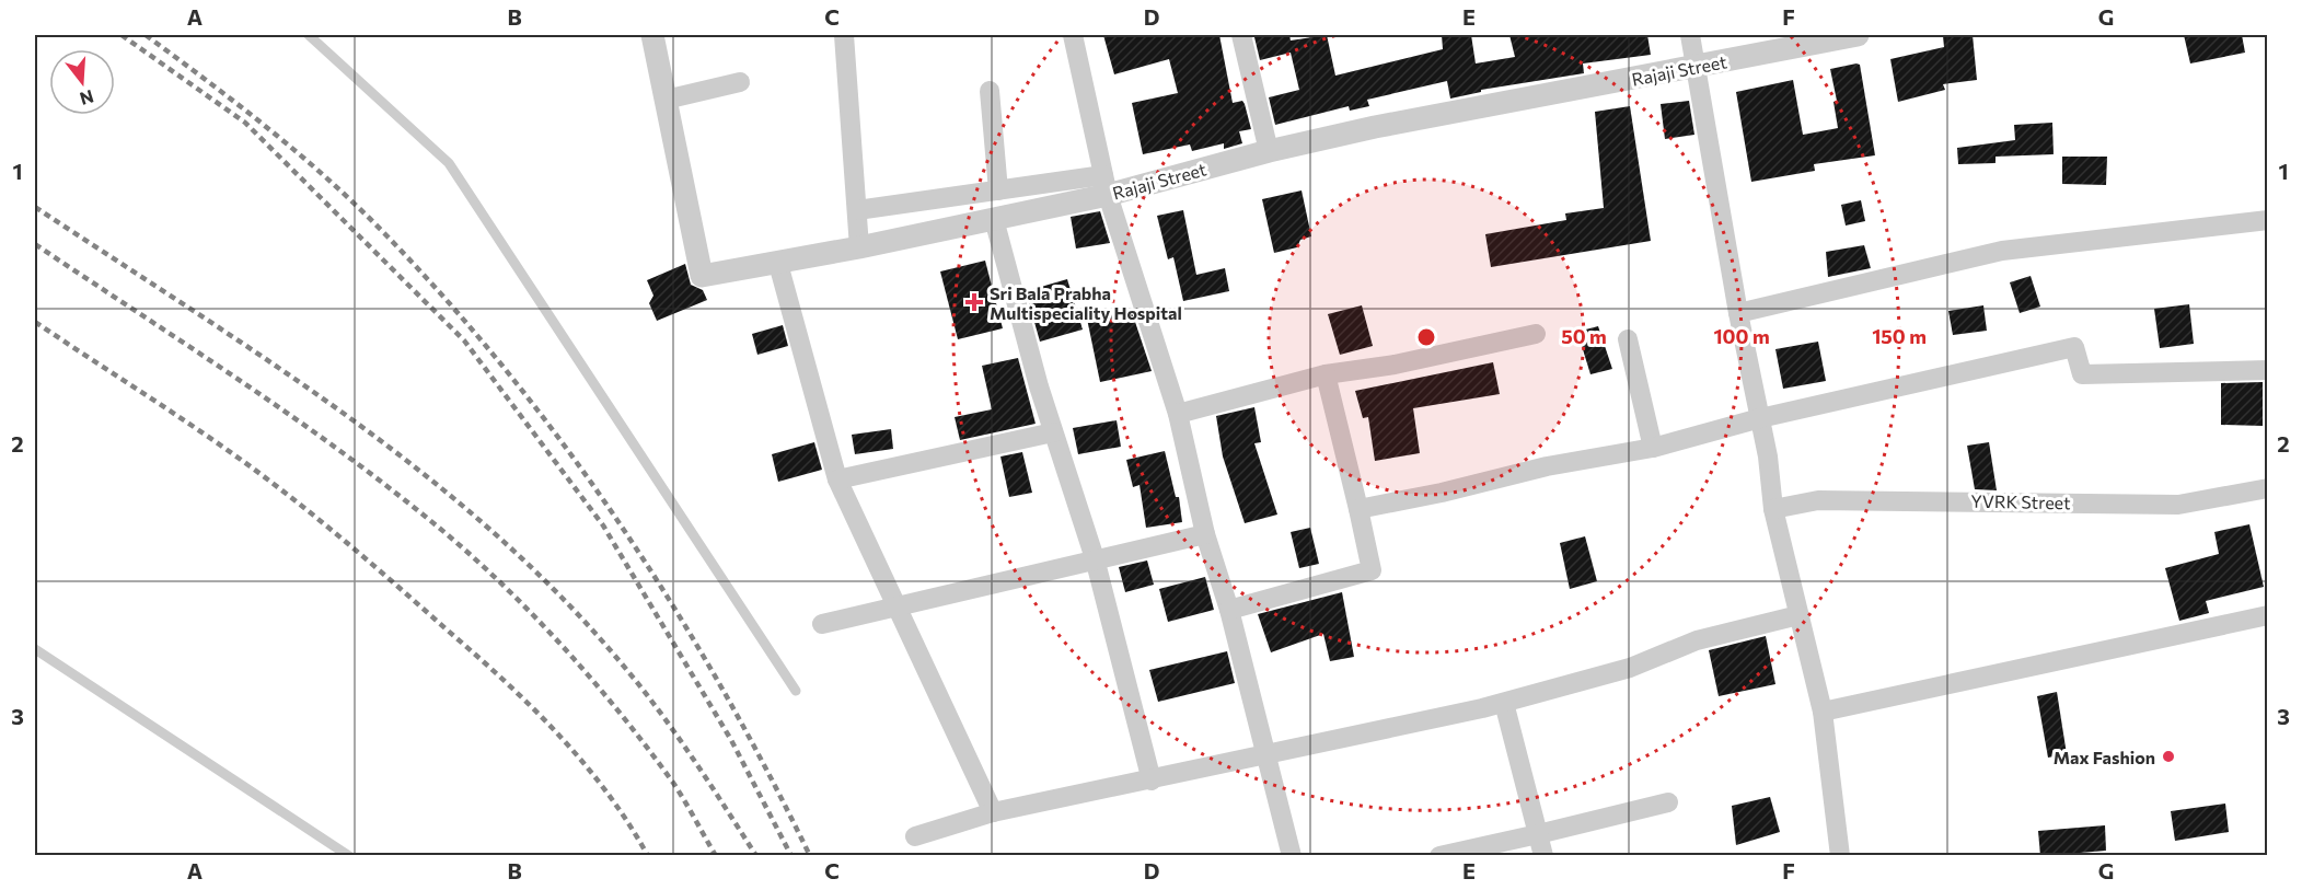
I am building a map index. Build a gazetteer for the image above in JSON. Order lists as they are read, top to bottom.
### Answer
{
  "streets": {
    "street": ["Rajaji Street", "YVRK Street"]
  },
  "places": {
    "health": ["Sri Bala Prabha Multispeciality Hospital"],
    "other": ["Max Fashion"]
  },
  "north": "bottom",
  "grid": {
    "columns": [
      "A",
      "B",
      "C",
      "D",
      "E",
      "F",
      "G"
    ],
    "rows": ["1", "2", "3"]
  },
  "rings": ["50 m", "100 m", "150 m"]
}
